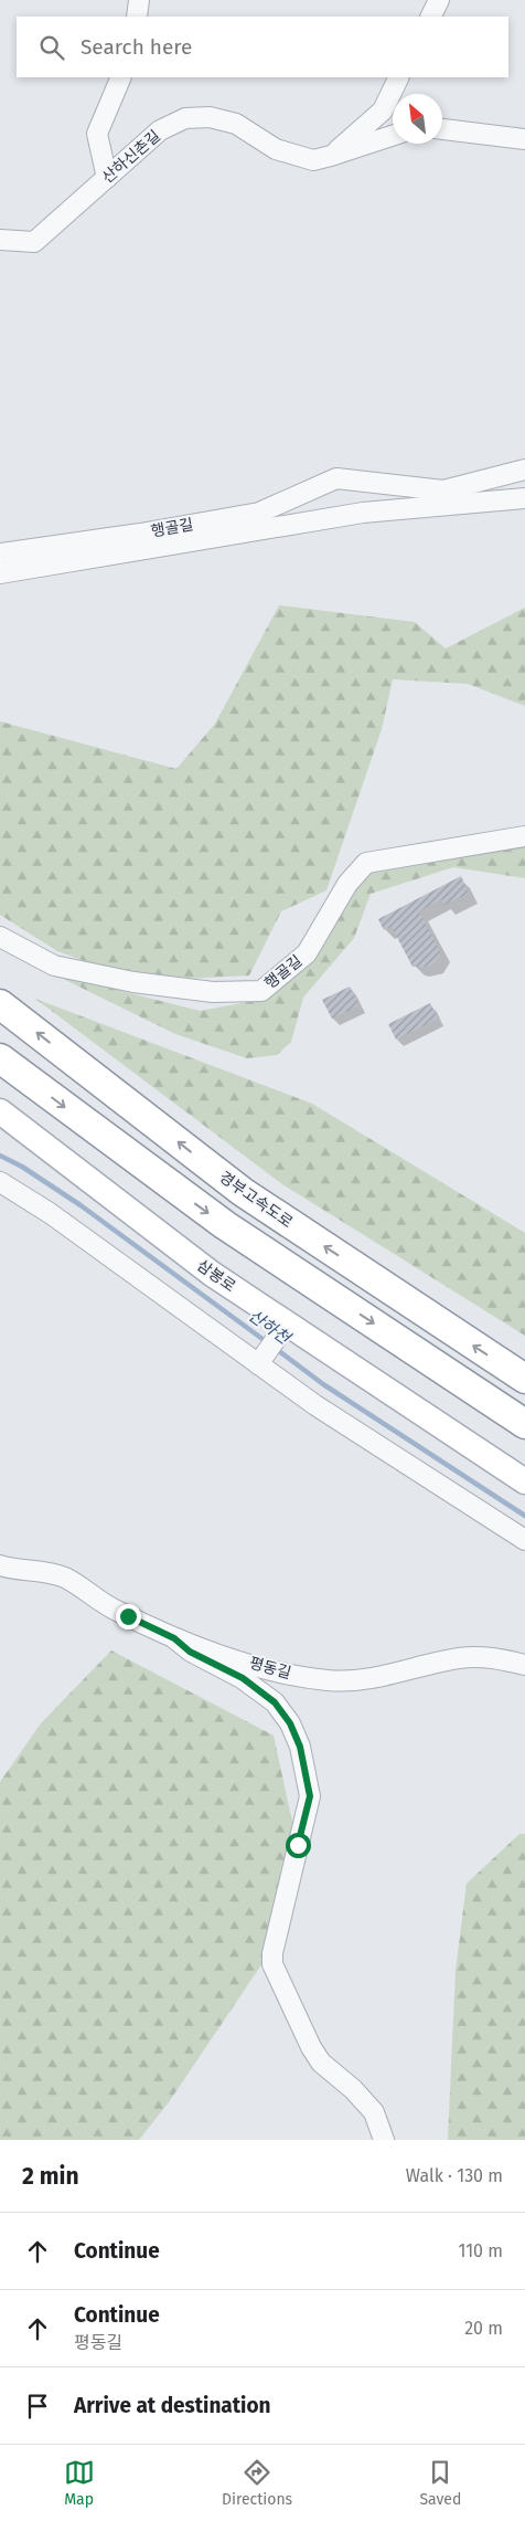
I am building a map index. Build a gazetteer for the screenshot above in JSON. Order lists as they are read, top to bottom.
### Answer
{
  "streets": {
    "highway": ["경부고속도로"],
    "main road": ["삼봉로"],
    "street": ["산하신촌길", "행골길", "평동길"]
  },
  "water": ["산하천"],
  "north": "top left",
  "page": {
    "search": "Search here",
    "heading": ["2 min", "Walk · 130 m"],
    "list": [
      ["Continue", "110 m"],
      ["Continue", "평동길", "20 m"],
      "Arrive at destination"
    ],
    "nav": ["Map", "Directions", "Saved"]
  }
}
